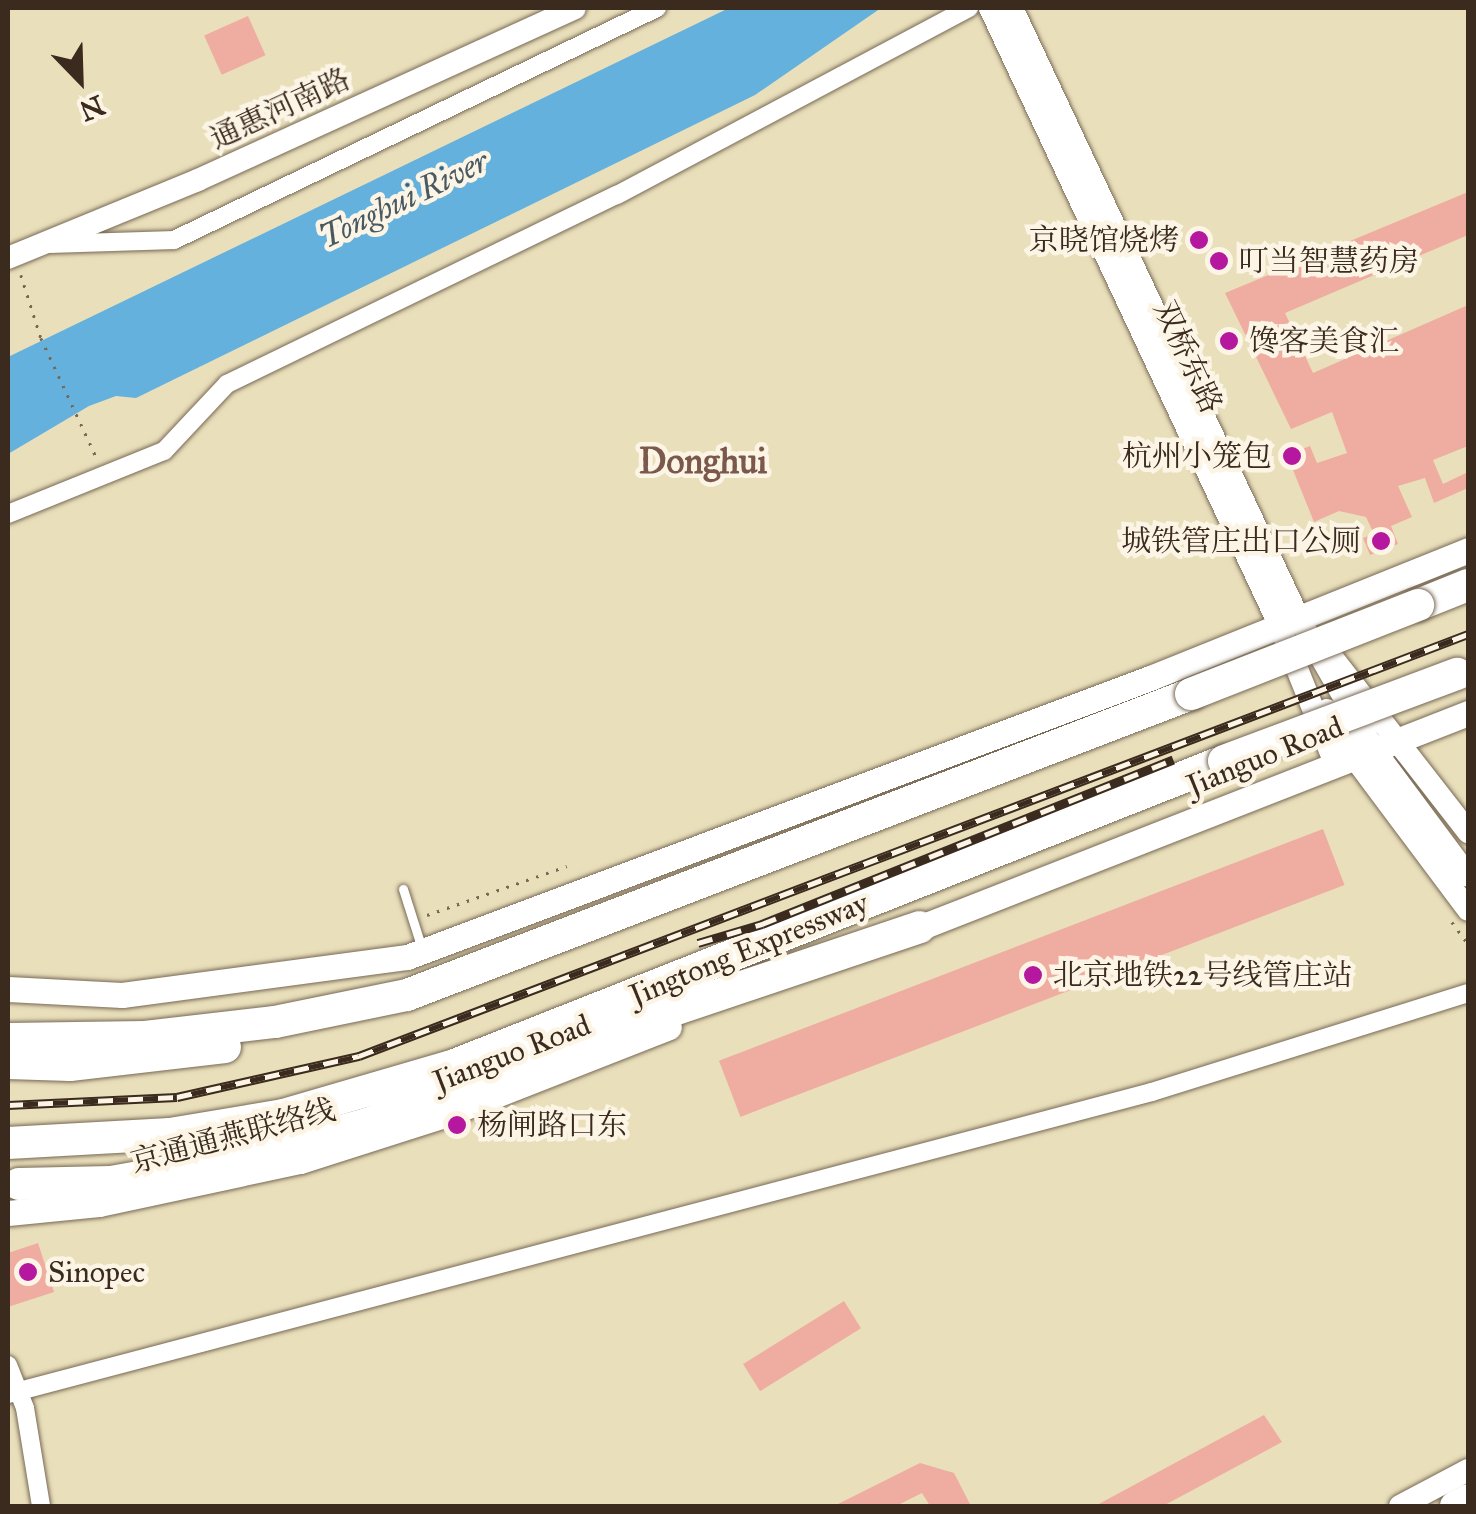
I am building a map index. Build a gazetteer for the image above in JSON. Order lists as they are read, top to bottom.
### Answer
{
  "streets": {
    "highway": ["Jingtong Expressway", "京通通燕联络线"],
    "main road": ["Jianguo Road"],
    "street": ["通惠河南路", "双桥东路"]
  },
  "crossings": [
    ["双桥东路", "Jianguo Road"],
    ["Jingtong Expressway", "京通通燕联络线"]
  ],
  "districts": ["Donghui"],
  "water": ["Tonghui River"],
  "places": [
    "京晓馆烧烤",
    "叮当智慧药房",
    "馋客美食汇",
    "杭州小笼包",
    "城铁管庄出口公厕",
    "北京地铁22号线管庄站",
    "杨闸路口东",
    "Sinopec"
  ],
  "north": "bottom right"
}
